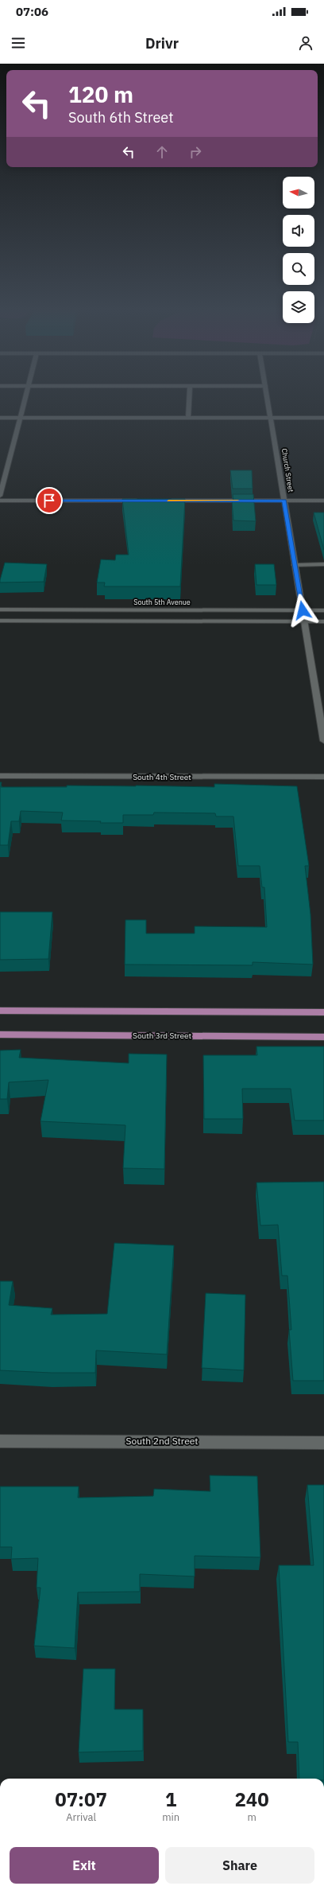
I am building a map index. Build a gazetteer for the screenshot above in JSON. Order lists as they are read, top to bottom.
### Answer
{
  "streets": {
    "main road": ["South 3rd Street"],
    "street": [
      "Church Street",
      "South 5th Avenue",
      "South 4th Street",
      "South 2nd Street"
    ]
  },
  "crossings": [
    ["Church Street", "South 5th Avenue"]
  ],
  "north": "left",
  "page": {
    "status": "07:06",
    "header": "Drivr",
    "turn": ["120 m", "South 6th Street"],
    "eta": [
      "07:07",
      "Arrival",
      "1",
      "min",
      "240",
      "m"
    ],
    "buttons": ["Exit", "Share"]
  }
}
